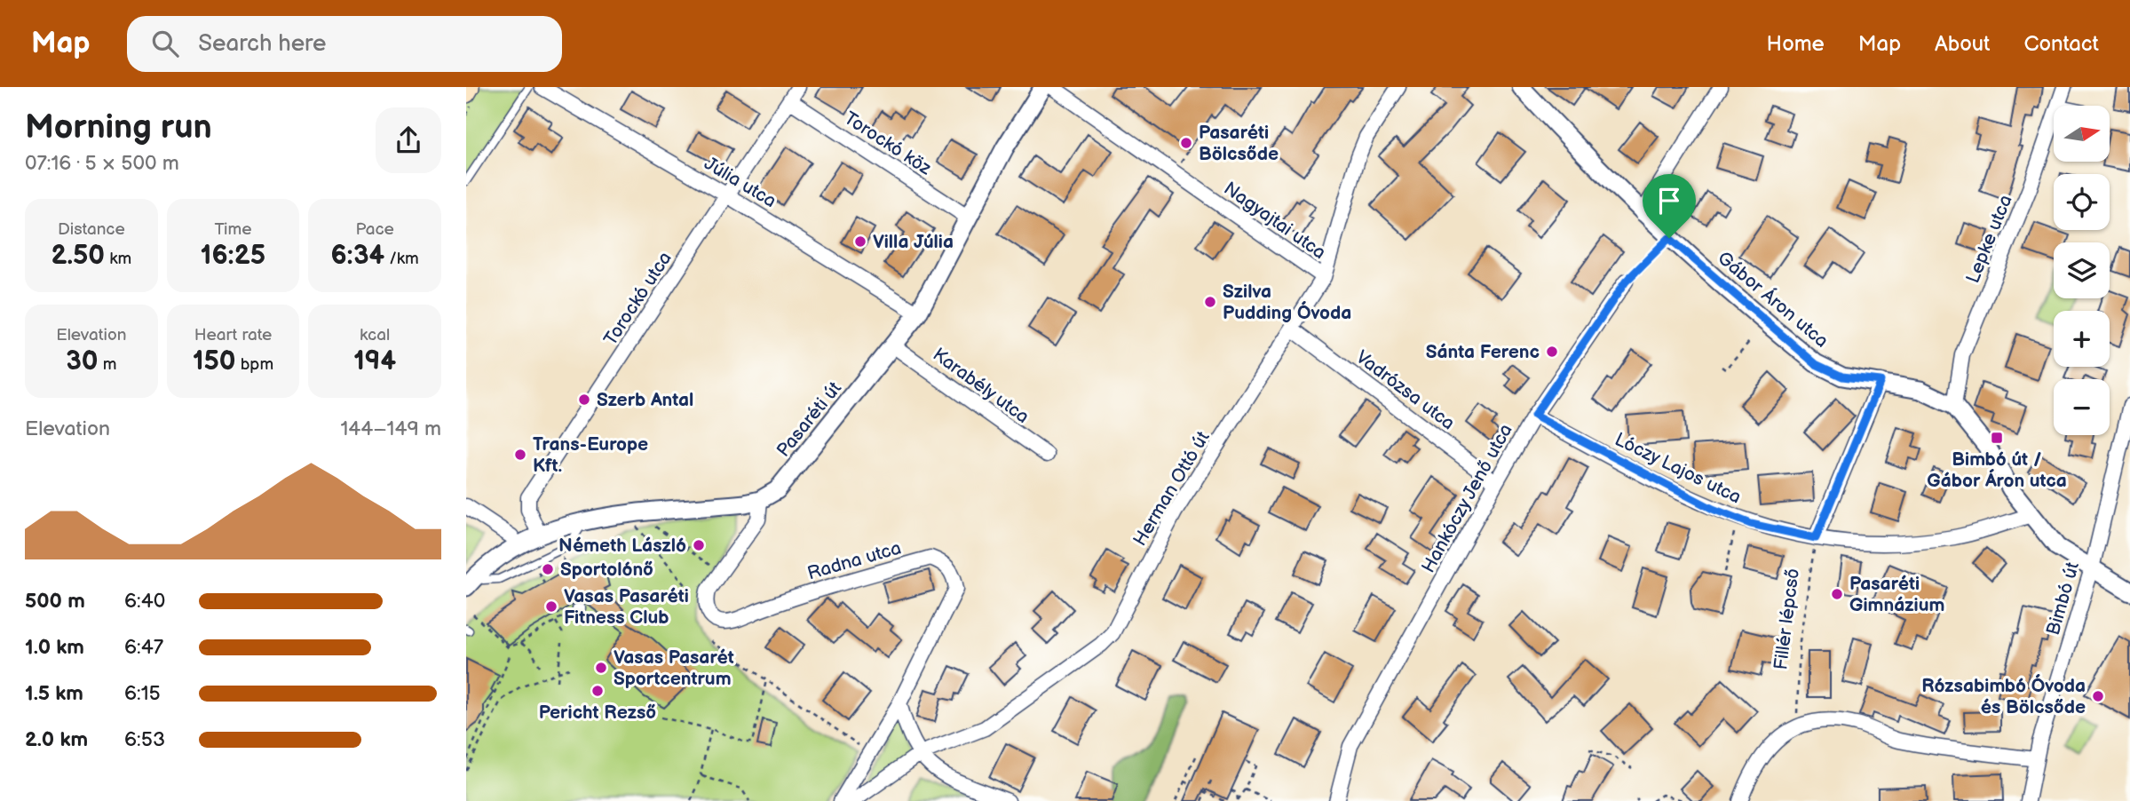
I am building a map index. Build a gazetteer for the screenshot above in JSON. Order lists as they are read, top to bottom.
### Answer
{
  "streets": {
    "street": [
      "Torockó köz",
      "Júlia utca",
      "Nagyajtai utca",
      "Lepke utca",
      "Torockó utca",
      "Gábor Áron utca",
      "Karabély utca",
      "Vadrózsa utca",
      "Pasaréti út",
      "Lóczy Lajos utca",
      "Herman Ottó út",
      "Hankóczy Jenő utca",
      "Radna utca",
      "Bimbó út"
    ],
    "path": ["Fillér lépcső"]
  },
  "crossings": [
    ["Torockó köz", "Torockó utca"],
    ["Torockó köz", "Pasaréti út"],
    ["Júlia utca", "Torockó utca"],
    ["Júlia utca", "Pasaréti út"],
    ["Nagyajtai utca", "Herman Ottó út"],
    ["Lepke utca", "Gábor Áron utca"],
    ["Gábor Áron utca", "Lóczy Lajos utca"],
    ["Gábor Áron utca", "Bimbó út"],
    ["Karabély utca", "Pasaréti út"],
    ["Vadrózsa utca", "Herman Ottó út"],
    ["Vadrózsa utca", "Hankóczy Jenő utca"],
    ["Lóczy Lajos utca", "Hankóczy Jenő utca"],
    ["Lóczy Lajos utca", "Fillér lépcső"]
  ],
  "places": {
    "other": [
      "Pasaréti Bölcsőde",
      "Villa Júlia",
      "Szilva Pudding Óvoda",
      "Sánta Ferenc",
      "Szerb Antal",
      "Trans-Europe Kft.",
      "Németh László",
      "Sportolónő",
      "Pasaréti Gimnázium",
      "Vasas Pasaréti Fitness Club",
      "Vasas Pasarét Sportcentrum",
      "Pericht Rezső",
      "Rózsabimbó Óvoda és Bölcsőde"
    ],
    "transit": ["Bimbó út / Gábor Áron utca"]
  },
  "north": "right",
  "page": {
    "header": "Map",
    "search": "Search here",
    "nav": [
      "Home",
      "Map",
      "About",
      "Contact"
    ],
    "heading": ["Morning run", "07:16 · 5 × 500 m"],
    "map_buttons": ["+", "−"],
    "stats": [
      ["Distance", "2.50 km"],
      ["Time", "16:25"],
      ["Pace", "6:34 /km"],
      ["Elevation", "30 m"],
      ["Heart rate", "150 bpm"],
      ["kcal", "194"]
    ],
    "chart": ["Elevation", "144–149 m"],
    "list": [
      {
        "name": "500 m",
        "note": "6:40"
      },
      {
        "name": "1.0 km",
        "note": "6:47"
      },
      {
        "name": "1.5 km",
        "note": "6:15"
      },
      {
        "name": "2.0 km",
        "note": "6:53"
      }
    ]
  }
}
